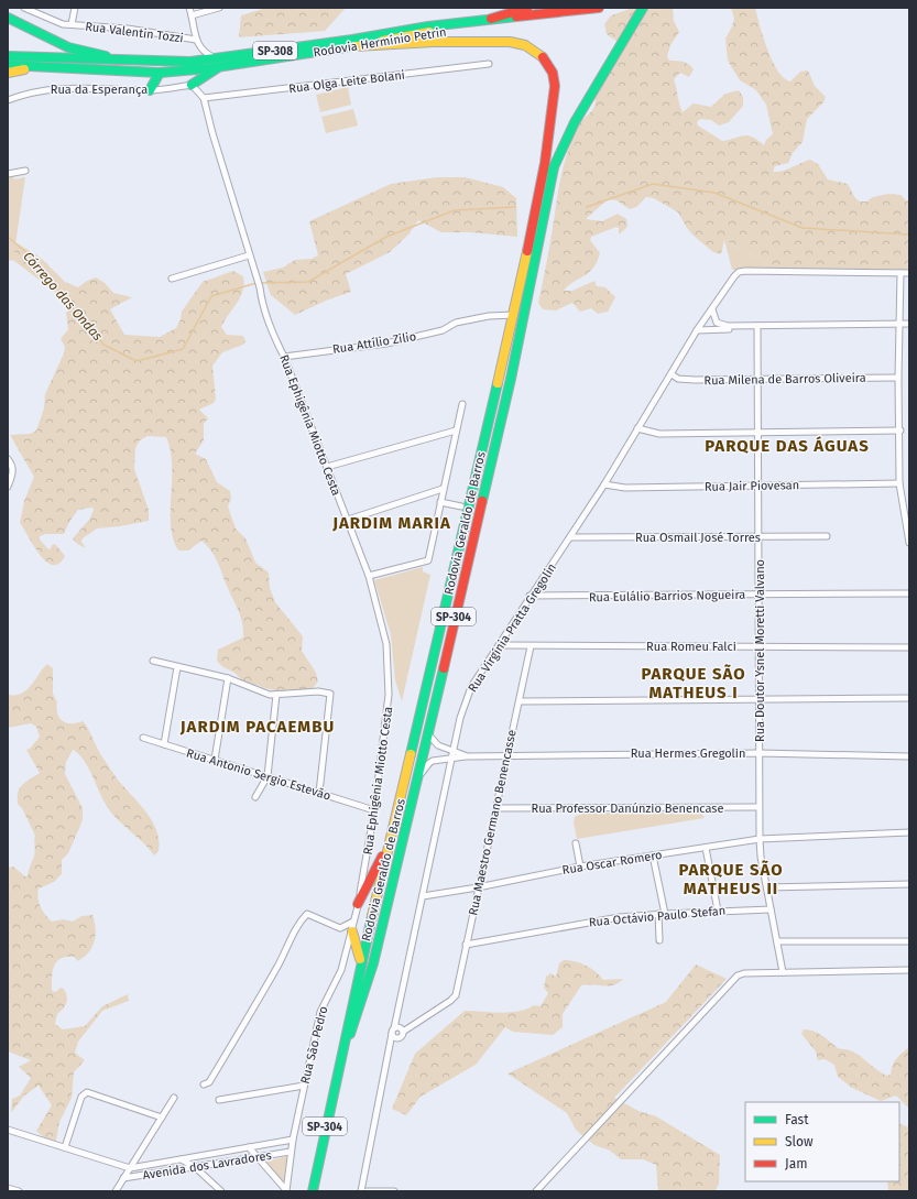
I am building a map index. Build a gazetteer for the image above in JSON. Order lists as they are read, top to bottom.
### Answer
{
  "streets": {
    "main road": [
      "Rodovia Hermínio Petrin",
      "SP-308",
      "Rodovia Geraldo de Barros",
      "SP-304"
    ],
    "street": [
      "Rua Valentin Tozzi",
      "Rua Olga Leite Bolani",
      "Rua da Esperança",
      "Rua Attílio Zilio",
      "Rua Milena de Barros Oliveira",
      "Rua Ephigênia Miotto Cesta",
      "Rua Jair Piovesan",
      "Rua Osmail José Torres",
      "Rua Eulálio Barrios Nogueira",
      "Rua Virgínia Pratta Gregolin",
      "Rua Romeu Falci",
      "Rua Doutor Ysnel Moretti Valvano",
      "Rua Hermes Gregolin",
      "Rua Antonio Sergio Estevão",
      "Rua Professor Danúnzio Benencase",
      "Rua Maestro Germano Benencasse",
      "Rua Oscar Romero",
      "Rua Octávio Paulo Stefan",
      "Rua São Pedro",
      "Avenida dos Lavradores"
    ]
  },
  "crossings": [
    ["Rodovia Hermínio Petrin", "Rodovia Geraldo de Barros"],
    ["Rua Olga Leite Bolani", "Rua Ephigênia Miotto Cesta"],
    ["Rua Attílio Zilio", "Rua Ephigênia Miotto Cesta"],
    ["Rua Attílio Zilio", "Rodovia Geraldo de Barros"],
    ["Rua Milena de Barros Oliveira", "Rua Virgínia Pratta Gregolin"],
    ["Rua Milena de Barros Oliveira", "Rua Doutor Ysnel Moretti Valvano"],
    ["Rua Ephigênia Miotto Cesta", "Rua Antonio Sergio Estevão"],
    ["Rua Ephigênia Miotto Cesta", "Rua São Pedro"],
    ["Rua Jair Piovesan", "Rua Virgínia Pratta Gregolin"],
    ["Rua Jair Piovesan", "Rua Doutor Ysnel Moretti Valvano"],
    ["Rodovia Geraldo de Barros", "Rua Hermes Gregolin"],
    ["Rua Osmail José Torres", "Rua Virgínia Pratta Gregolin"],
    ["Rua Osmail José Torres", "Rua Doutor Ysnel Moretti Valvano"],
    ["Rua Eulálio Barrios Nogueira", "Rua Virgínia Pratta Gregolin"],
    ["Rua Eulálio Barrios Nogueira", "Rua Doutor Ysnel Moretti Valvano"],
    ["Rua Virgínia Pratta Gregolin", "Rua Romeu Falci"],
    ["Rua Virgínia Pratta Gregolin", "Rua Hermes Gregolin"],
    ["Rua Virgínia Pratta Gregolin", "Rua Oscar Romero"],
    ["Rua Romeu Falci", "Rua Doutor Ysnel Moretti Valvano"],
    ["Rua Romeu Falci", "Rua Maestro Germano Benencasse"],
    ["Rua Doutor Ysnel Moretti Valvano", "Rua Hermes Gregolin"],
    ["Rua Doutor Ysnel Moretti Valvano", "Rua Professor Danúnzio Benencase"],
    ["Rua Doutor Ysnel Moretti Valvano", "Rua Oscar Romero"],
    ["Rua Doutor Ysnel Moretti Valvano", "Rua Octávio Paulo Stefan"],
    ["Rua Hermes Gregolin", "Rua Maestro Germano Benencasse"],
    ["Rua Professor Danúnzio Benencase", "Rua Maestro Germano Benencasse"],
    ["Rua Maestro Germano Benencasse", "Rua Oscar Romero"],
    ["Rua Maestro Germano Benencasse", "Rua Octávio Paulo Stefan"],
    ["Rua São Pedro", "Avenida dos Lavradores"]
  ],
  "districts": [
    "PARQUE DAS ÁGUAS",
    "JARDIM MARIA",
    "PARQUE SÃO MATHEUS I",
    "JARDIM PACAEMBU",
    "PARQUE SÃO MATHEUS II"
  ],
  "water": ["Córrego das Ondas"],
  "legend": ["Fast", "Slow", "Jam"]
}
